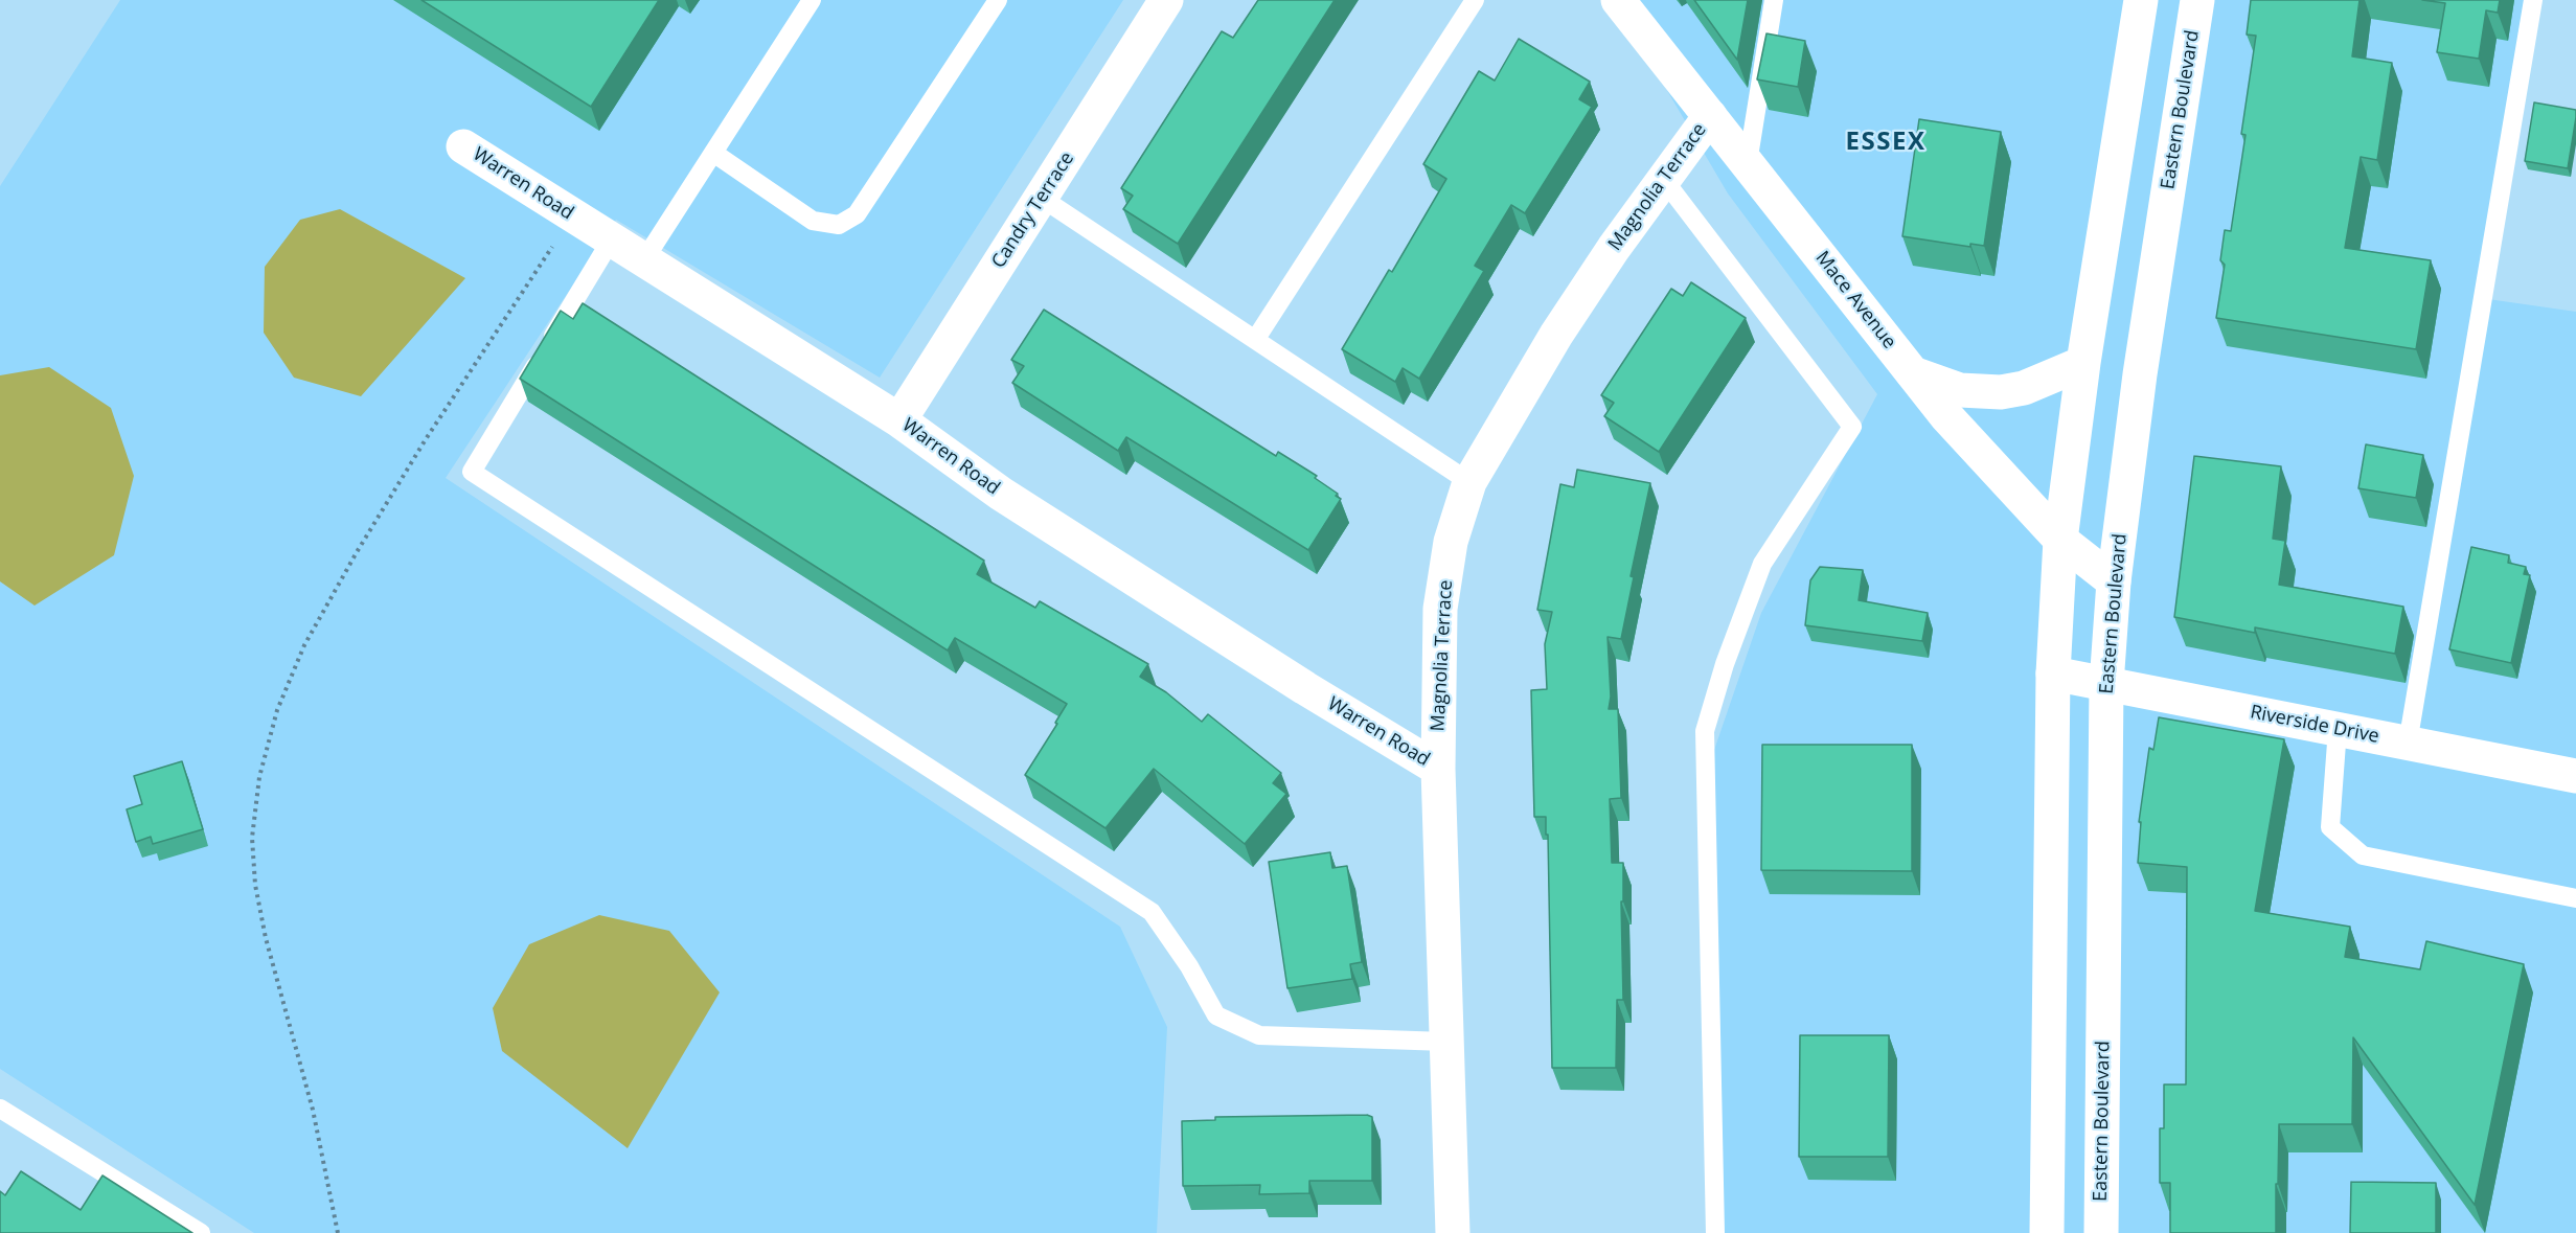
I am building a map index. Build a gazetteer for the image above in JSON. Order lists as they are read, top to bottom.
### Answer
{
  "streets": {
    "main road": [
      "Eastern Boulevard",
      "Warren Road",
      "Magnolia Terrace",
      "Candry Terrace",
      "Mace Avenue",
      "Riverside Drive"
    ]
  },
  "crossings": [
    ["Eastern Boulevard", "Mace Avenue"],
    ["Eastern Boulevard", "Riverside Drive"],
    ["Warren Road", "Magnolia Terrace"],
    ["Warren Road", "Candry Terrace"],
    ["Magnolia Terrace", "Mace Avenue"]
  ],
  "districts": ["ESSEX"]
}
